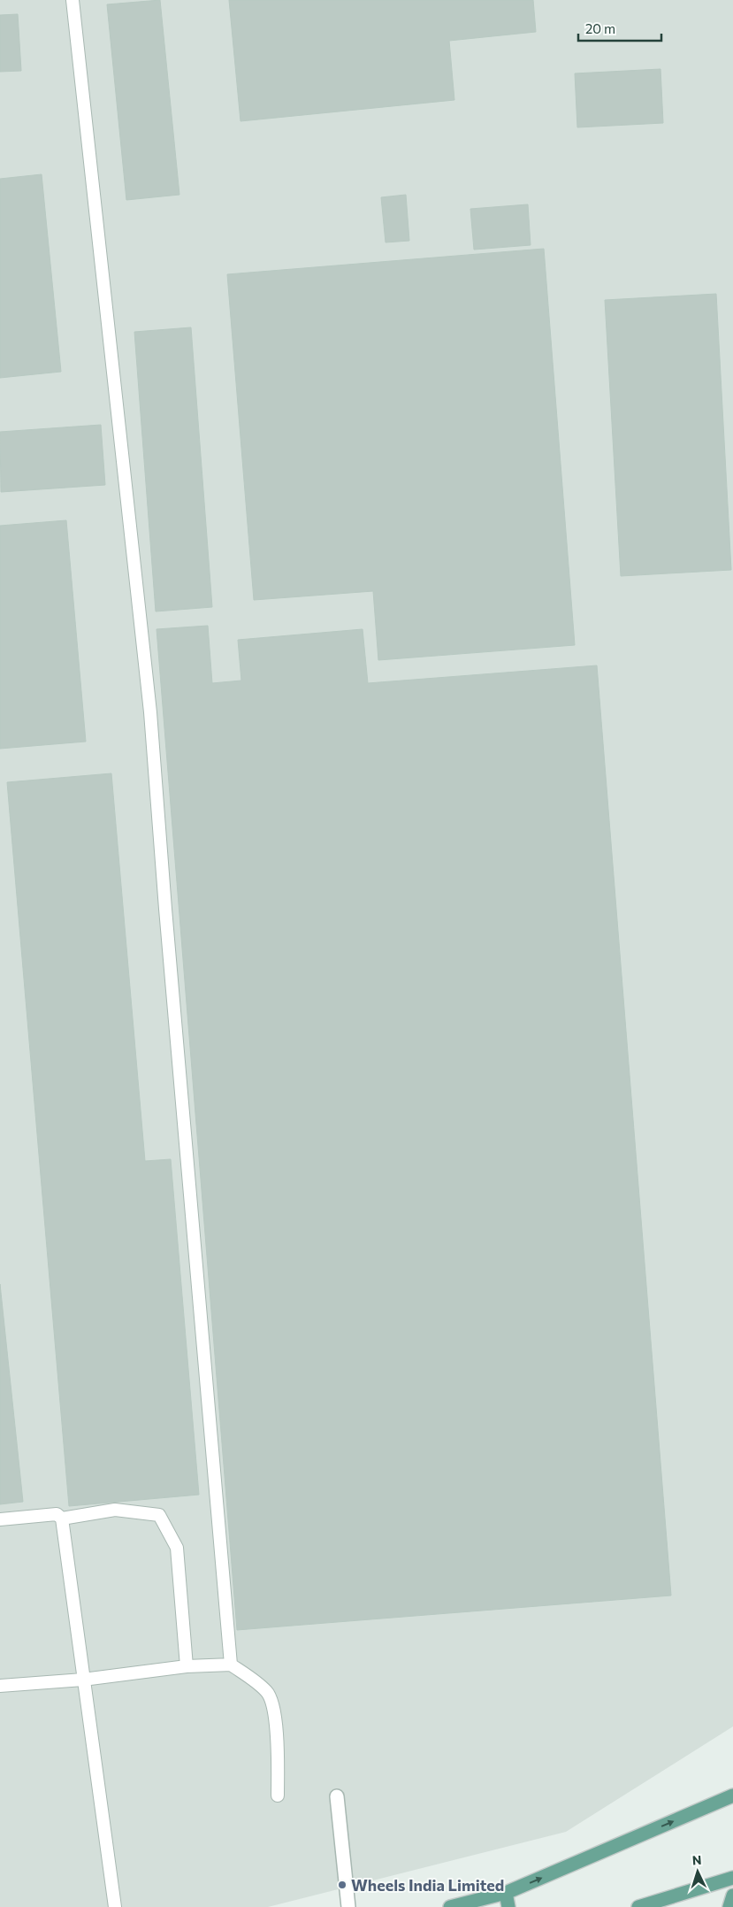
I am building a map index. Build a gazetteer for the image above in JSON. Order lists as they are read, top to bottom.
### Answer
{
  "places": ["Wheels India Limited"],
  "scale_bar": "20 m",
  "north": "top"
}
